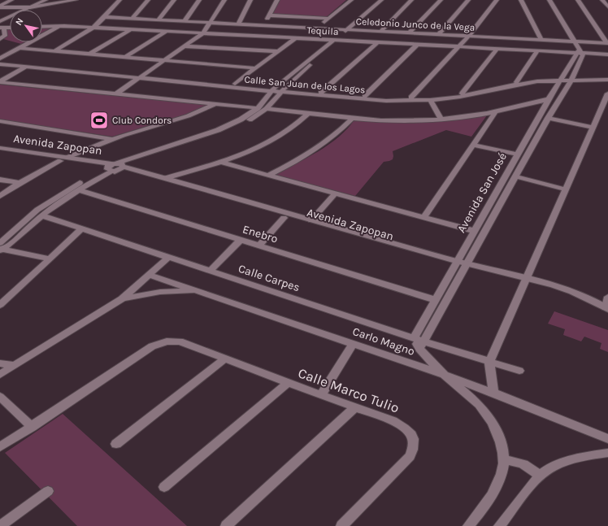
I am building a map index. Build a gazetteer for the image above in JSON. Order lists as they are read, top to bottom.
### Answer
{
  "streets": {
    "street": [
      "Celedonio Junco de la Vega",
      "Tequila",
      "Calle San Juan de los Lagos",
      "Avenida Zapopan",
      "Avenida San José",
      "Enebro",
      "Calle Carpes",
      "Carlo Magno",
      "Calle Marco Tulio"
    ]
  },
  "crossings": [
    ["Tequila", "Avenida San José"],
    ["Calle San Juan de los Lagos", "Avenida San José"],
    ["Avenida Zapopan", "Avenida San José"],
    ["Avenida San José", "Enebro"],
    ["Avenida San José", "Calle Carpes"]
  ],
  "places": {
    "sports": ["Club Condors"]
  },
  "north": "top left"
}
